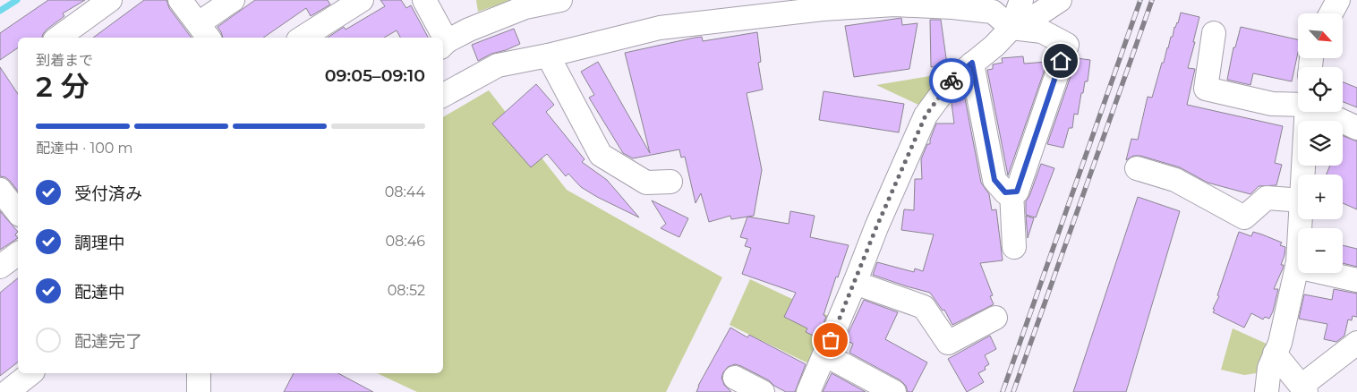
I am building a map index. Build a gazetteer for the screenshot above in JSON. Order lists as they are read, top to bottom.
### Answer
{
  "north": "bottom right",
  "page": {
    "map_buttons": ["+", "−"],
    "heading": ["2 分", "到着まで", "09:05–09:10"],
    "bar": "配達中 · 100 m",
    "list": [
      ["受付済み", "08:44"],
      ["調理中", "08:46"],
      ["配達中", "08:52"],
      "配達完了"
    ]
  }
}
